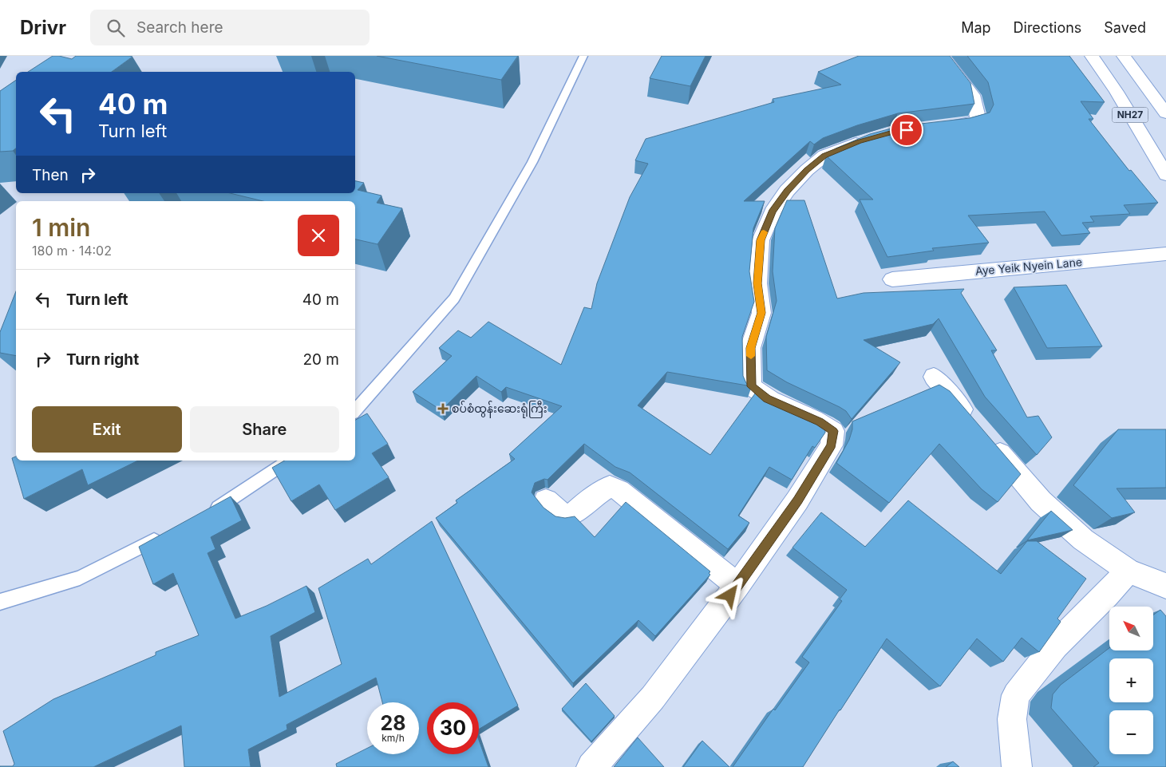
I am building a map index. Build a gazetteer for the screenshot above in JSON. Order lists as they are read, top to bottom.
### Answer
{
  "streets": {
    "main road": ["NH27", "Aye Yeik Nyein Lane"]
  },
  "places": {
    "health": ["စပ်စံထွန်းဆေးရုံကြီး"]
  },
  "north": "top left",
  "page": {
    "header": "Drivr",
    "search": "Search here",
    "nav": ["Map", "Directions", "Saved"],
    "turn": ["40 m", "Turn left"],
    "then": "Then",
    "heading": ["1 min", "180 m · 14:02"],
    "list": [
      {
        "name": "Turn left",
        "value": "40 m"
      },
      {
        "name": "Turn right",
        "value": "20 m"
      }
    ],
    "buttons": ["Exit", "Share"],
    "map_buttons": ["+", "−"],
    "speed": "28 km/h",
    "limit": "30"
  }
}
